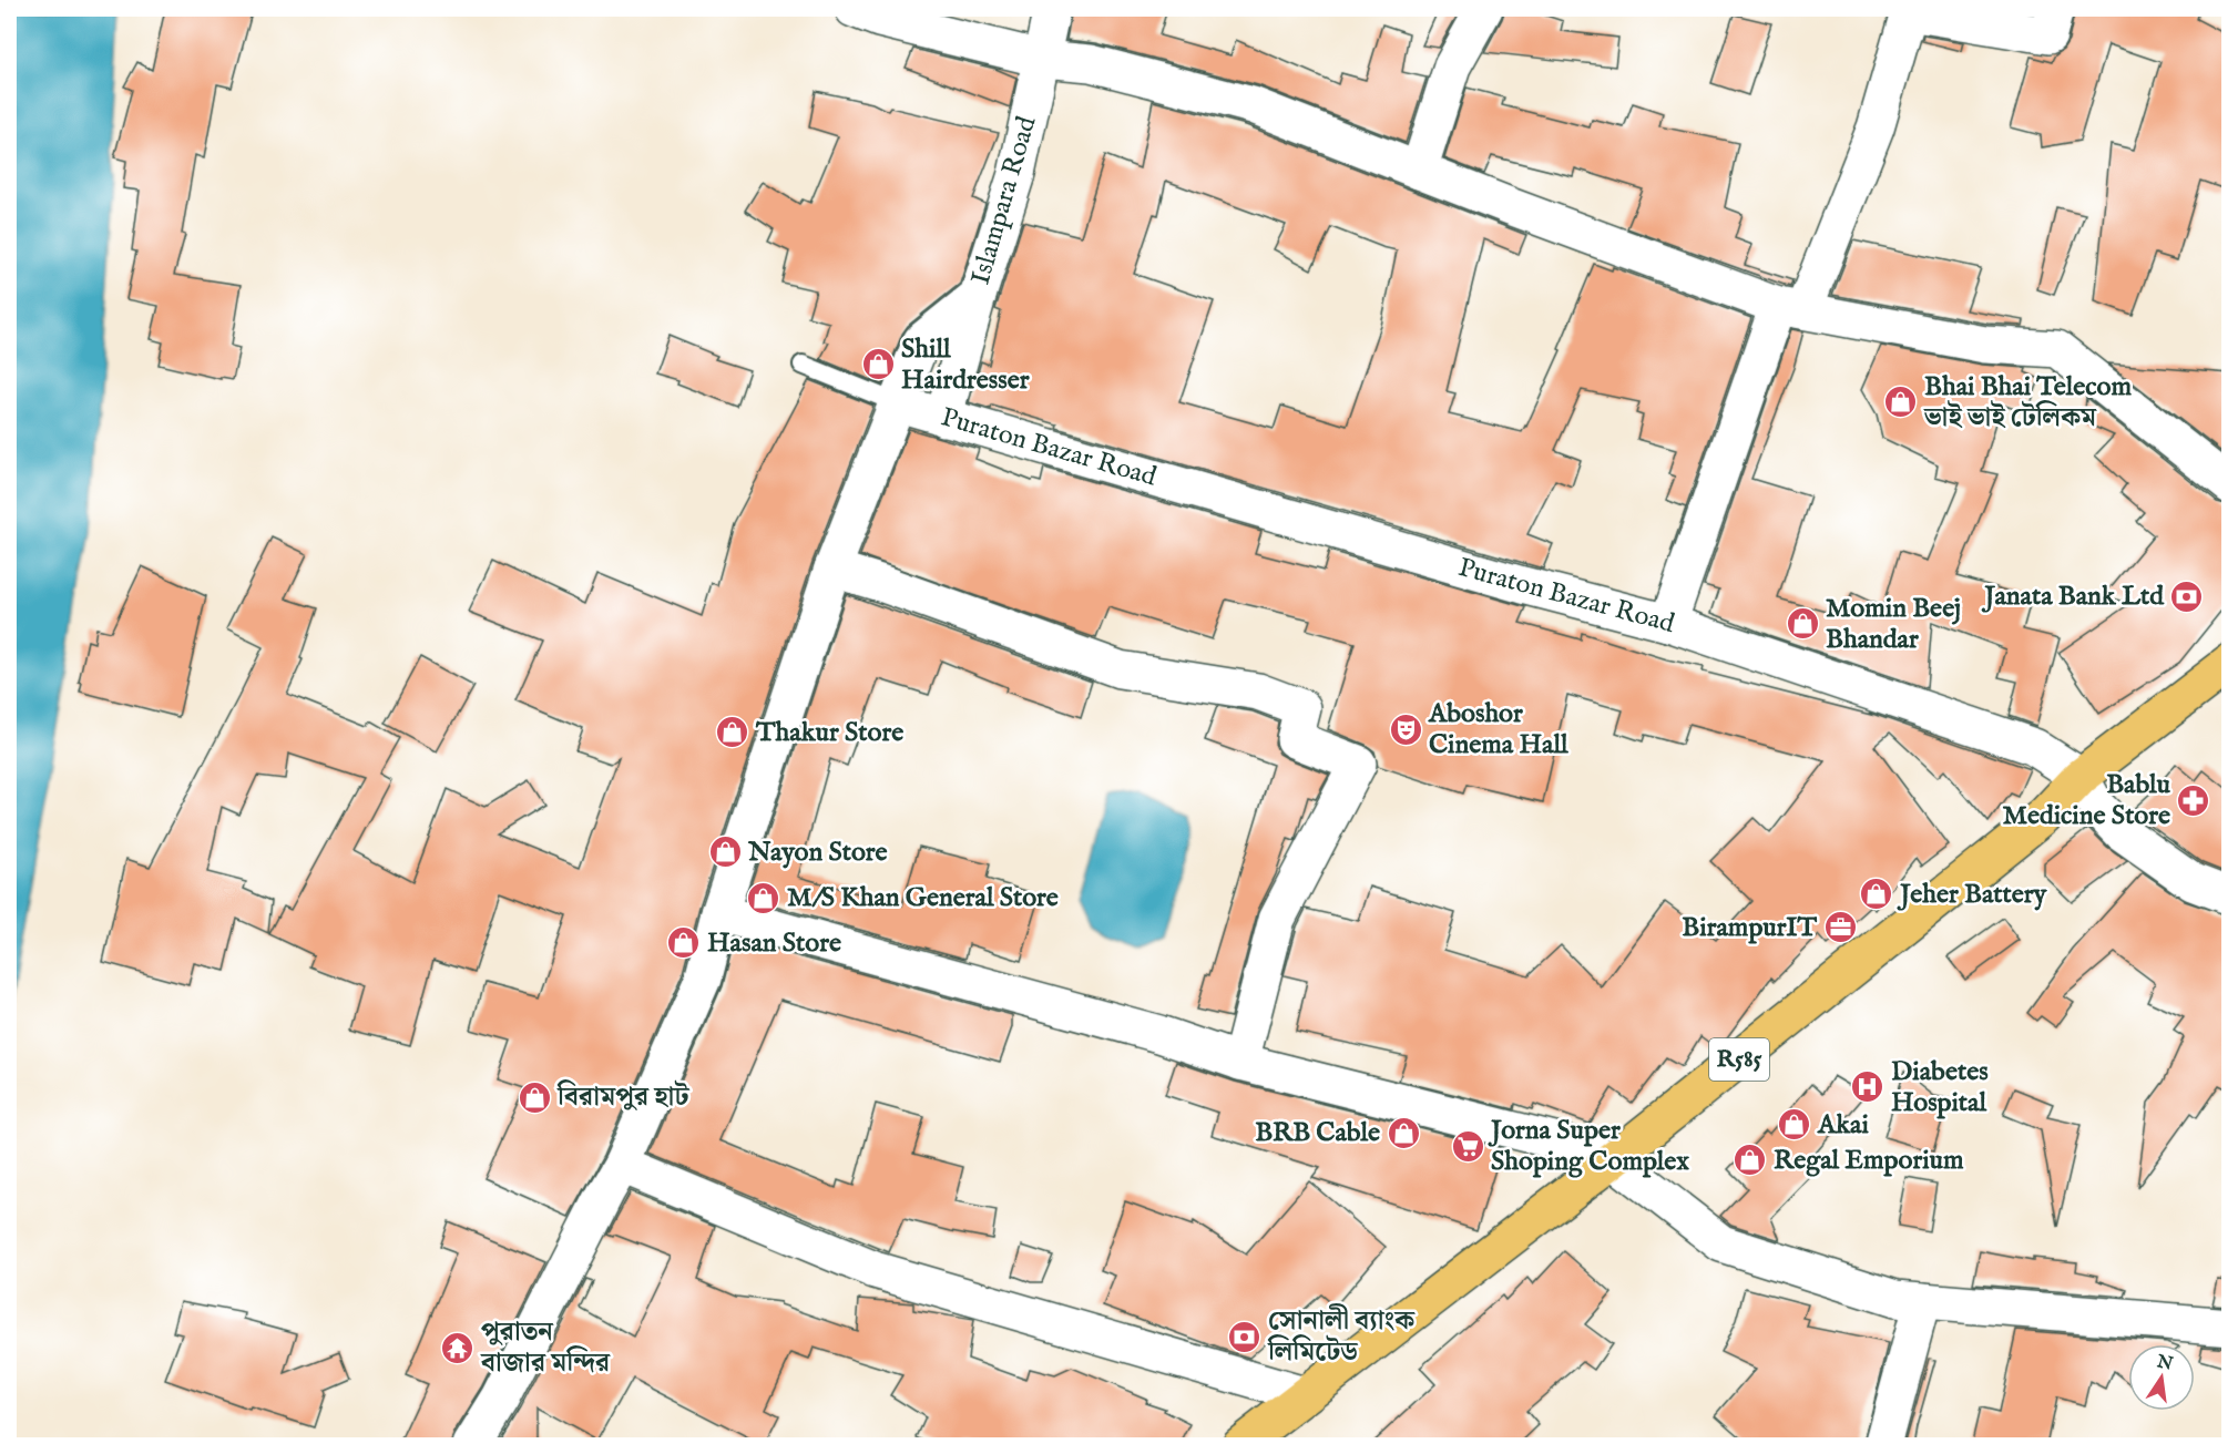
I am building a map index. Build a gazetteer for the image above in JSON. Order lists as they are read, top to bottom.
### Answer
{
  "streets": {
    "main road": ["R585"],
    "street": ["Islampara Road", "Puraton Bazar Road"]
  },
  "crossings": [
    ["Islampara Road", "Puraton Bazar Road"],
    ["Puraton Bazar Road", "R585"]
  ],
  "places": {
    "shop": [
      "Shill Hairdresser",
      "Bhai Bhai Telecom ভাই ভাই টেলিকম",
      "Momin Beej Bhandar",
      "Thakur Store",
      "Nayon Store",
      "Jeher Battery",
      "M/S Khan General Store",
      "Hasan Store",
      "বিরামপুর হাট",
      "Akai",
      "BRB Cable",
      "Regal Emporium"
    ],
    "bank": ["Janata Bank Ltd", "সোনালী ব্যাংক লিমিটেড"],
    "theatre": ["Aboshor Cinema Hall"],
    "pharmacy": ["Bablu Medicine Store"],
    "office": ["BirampurIT"],
    "hospital": ["Diabetes Hospital"],
    "supermarket": ["Jorna Super Shoping Complex"],
    "temple": ["পুরাতন বাজার মন্দির"]
  },
  "north": "top"
}
